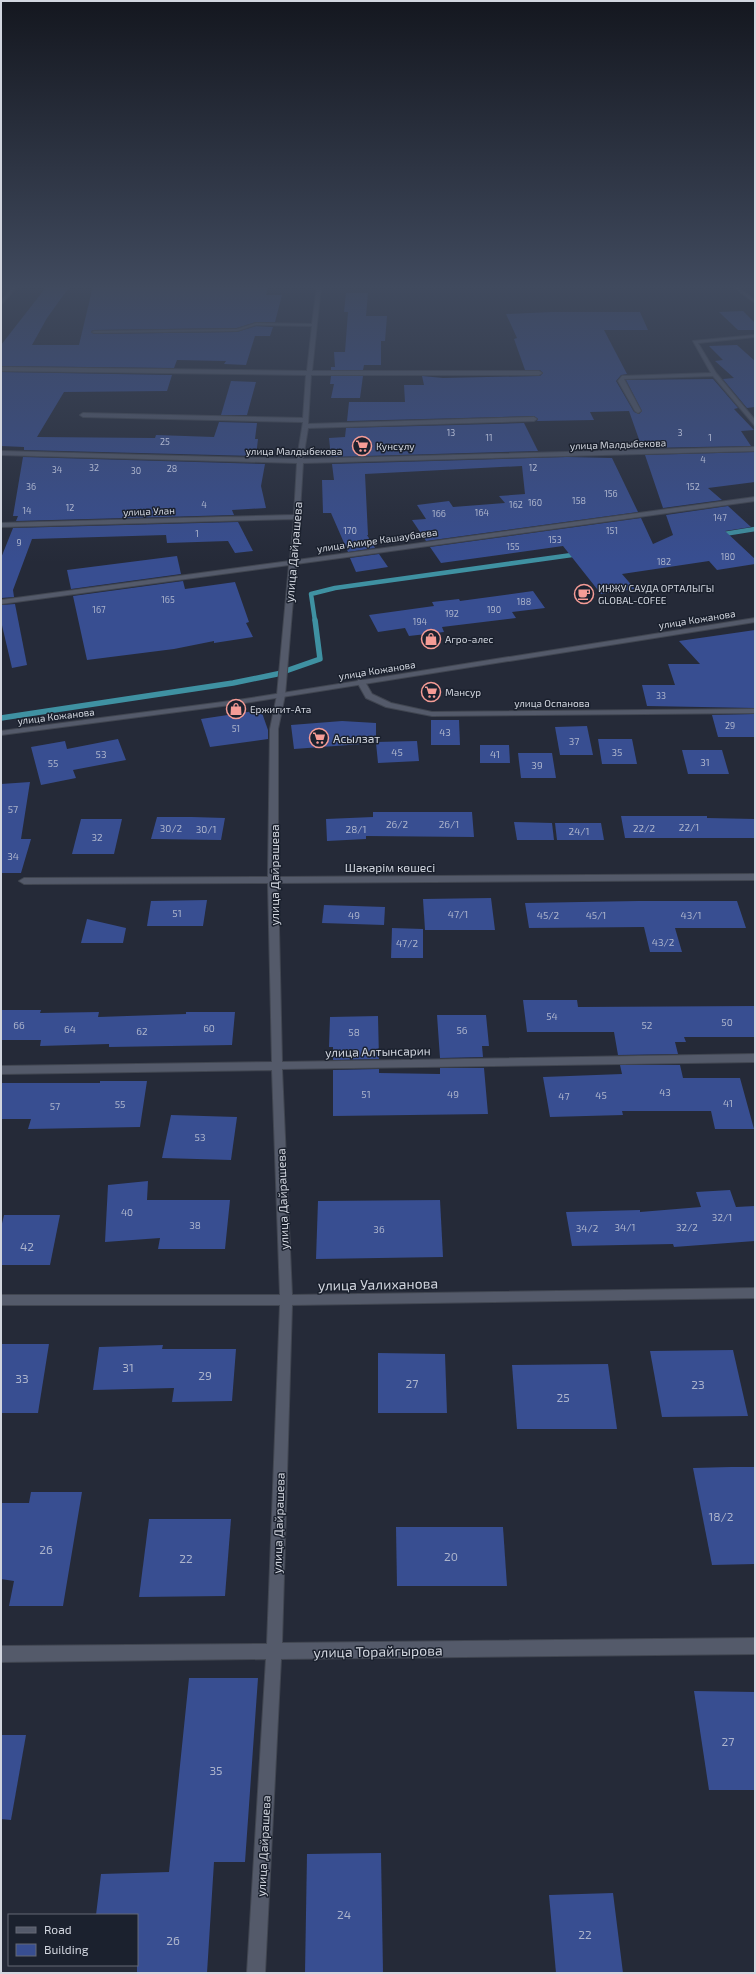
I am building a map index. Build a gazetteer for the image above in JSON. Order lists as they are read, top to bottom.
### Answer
{
  "streets": {
    "street": [
      "улица Малдыбекова",
      "улица Улан",
      "улица Амире Кашаубаева",
      "улица Дайрашева",
      "улица Кожанова",
      "улица Оспанова",
      "Шәкәрім көшесі",
      "улица Алтынсарин",
      "улица Уалиханова",
      "улица Торайгырова"
    ]
  },
  "crossings": [
    ["улица Малдыбекова", "улица Дайрашева"],
    ["улица Улан", "улица Дайрашева"],
    ["улица Амире Кашаубаева", "улица Дайрашева"],
    ["улица Дайрашева", "улица Кожанова"],
    ["улица Дайрашева", "Шәкәрім көшесі"],
    ["улица Дайрашева", "улица Алтынсарин"],
    ["улица Дайрашева", "улица Уалиханова"],
    ["улица Дайрашева", "улица Торайгырова"],
    ["улица Кожанова", "улица Оспанова"]
  ],
  "places": {
    "supermarket": ["Кунсұлу", "Мансур", "Асылзат"],
    "cafe": ["ИНЖУ САУДА ОРТАЛЫГЫ GLOBAL-COFEE"],
    "shop": ["Агро-алес", "Ержигит-Ата"]
  },
  "house_numbers": [
    "13",
    "3",
    "11",
    "1",
    "25",
    "4",
    "32",
    "12",
    "28",
    "34",
    "30",
    "36",
    "152",
    "156",
    "158",
    "160",
    "4",
    "162",
    "12",
    "14",
    "164",
    "166",
    "147",
    "170",
    "151",
    "1",
    "153",
    "9",
    "155",
    "180",
    "182",
    "165",
    "188",
    "167",
    "190",
    "192",
    "194",
    "33",
    "29",
    "51",
    "43",
    "37",
    "45",
    "35",
    "53",
    "41",
    "31",
    "55",
    "39",
    "57",
    "26/2",
    "26/1",
    "22/1",
    "30/2",
    "22/2",
    "30/1",
    "28/1",
    "24/1",
    "32",
    "34",
    "51",
    "47/1",
    "49",
    "45/2",
    "45/1",
    "43/1",
    "43/2",
    "47/2",
    "54",
    "50",
    "66",
    "52",
    "60",
    "64",
    "56",
    "62",
    "58",
    "43",
    "51",
    "49",
    "45",
    "47",
    "41",
    "55",
    "57",
    "53",
    "40",
    "32/1",
    "38",
    "34/1",
    "32/2",
    "34/2",
    "36",
    "42",
    "31",
    "29",
    "33",
    "27",
    "23",
    "25",
    "18/2",
    "26",
    "20",
    "22",
    "27",
    "35",
    "24",
    "22",
    "26"
  ],
  "legend": ["Road", "Building"]
}
